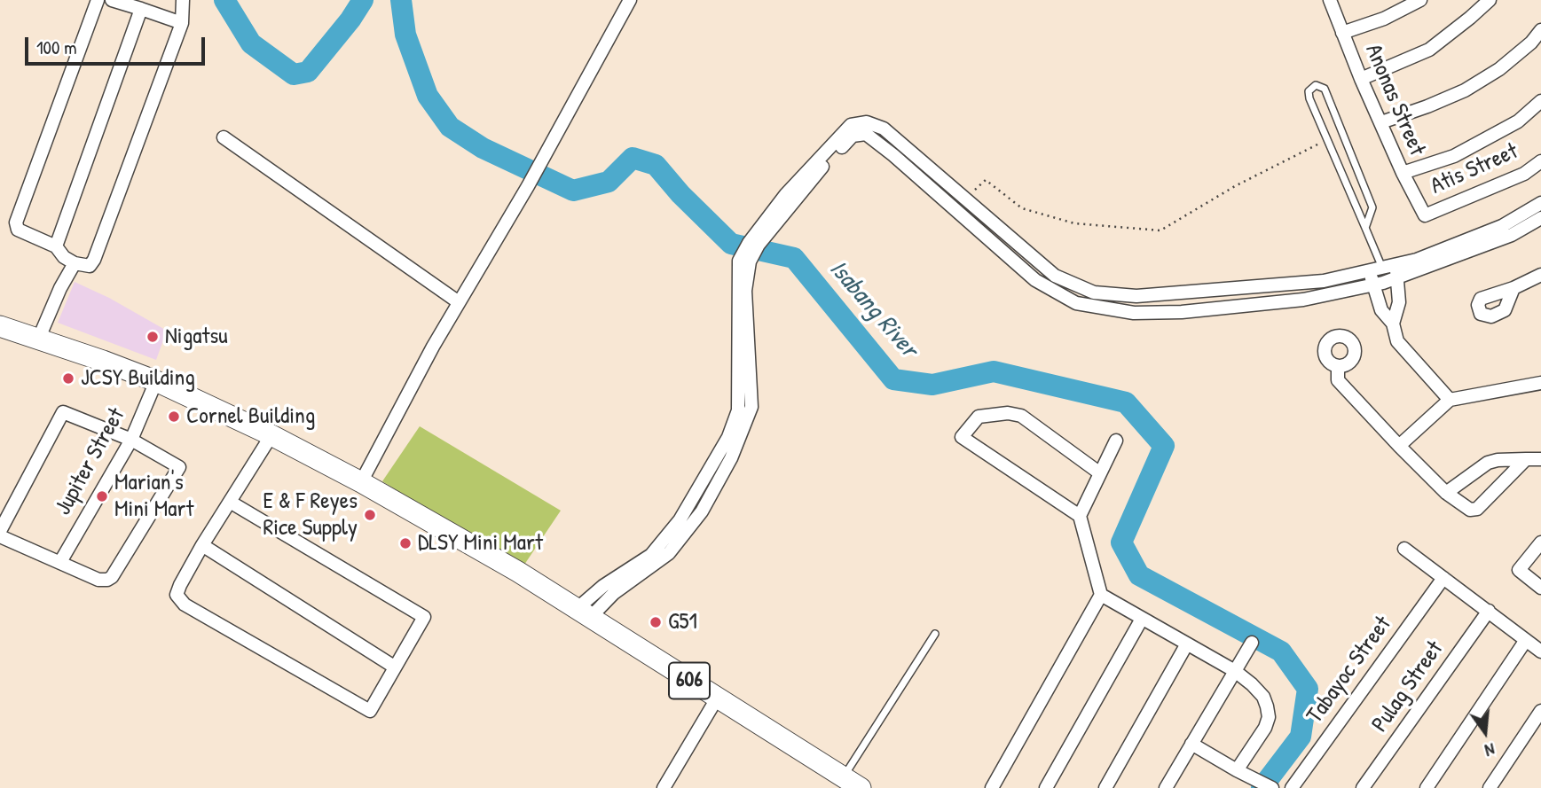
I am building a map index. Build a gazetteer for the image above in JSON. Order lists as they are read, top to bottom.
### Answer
{
  "streets": {
    "main road": ["606"],
    "street": [
      "Anonas Street",
      "Atis Street",
      "Jupiter Street",
      "Tabayoc Street",
      "Pulag Street"
    ]
  },
  "crossings": [
    ["Anonas Street", "Atis Street"],
    ["Jupiter Street", "606"]
  ],
  "water": ["Isabang River"],
  "places": [
    "Nigatsu",
    "JCSY Building",
    "Cornel Building",
    "Marian's Mini Mart",
    "E & F Reyes Rice Supply",
    "DLSY Mini Mart",
    "G51"
  ],
  "scale_bar": "100 m",
  "north": "bottom"
}
